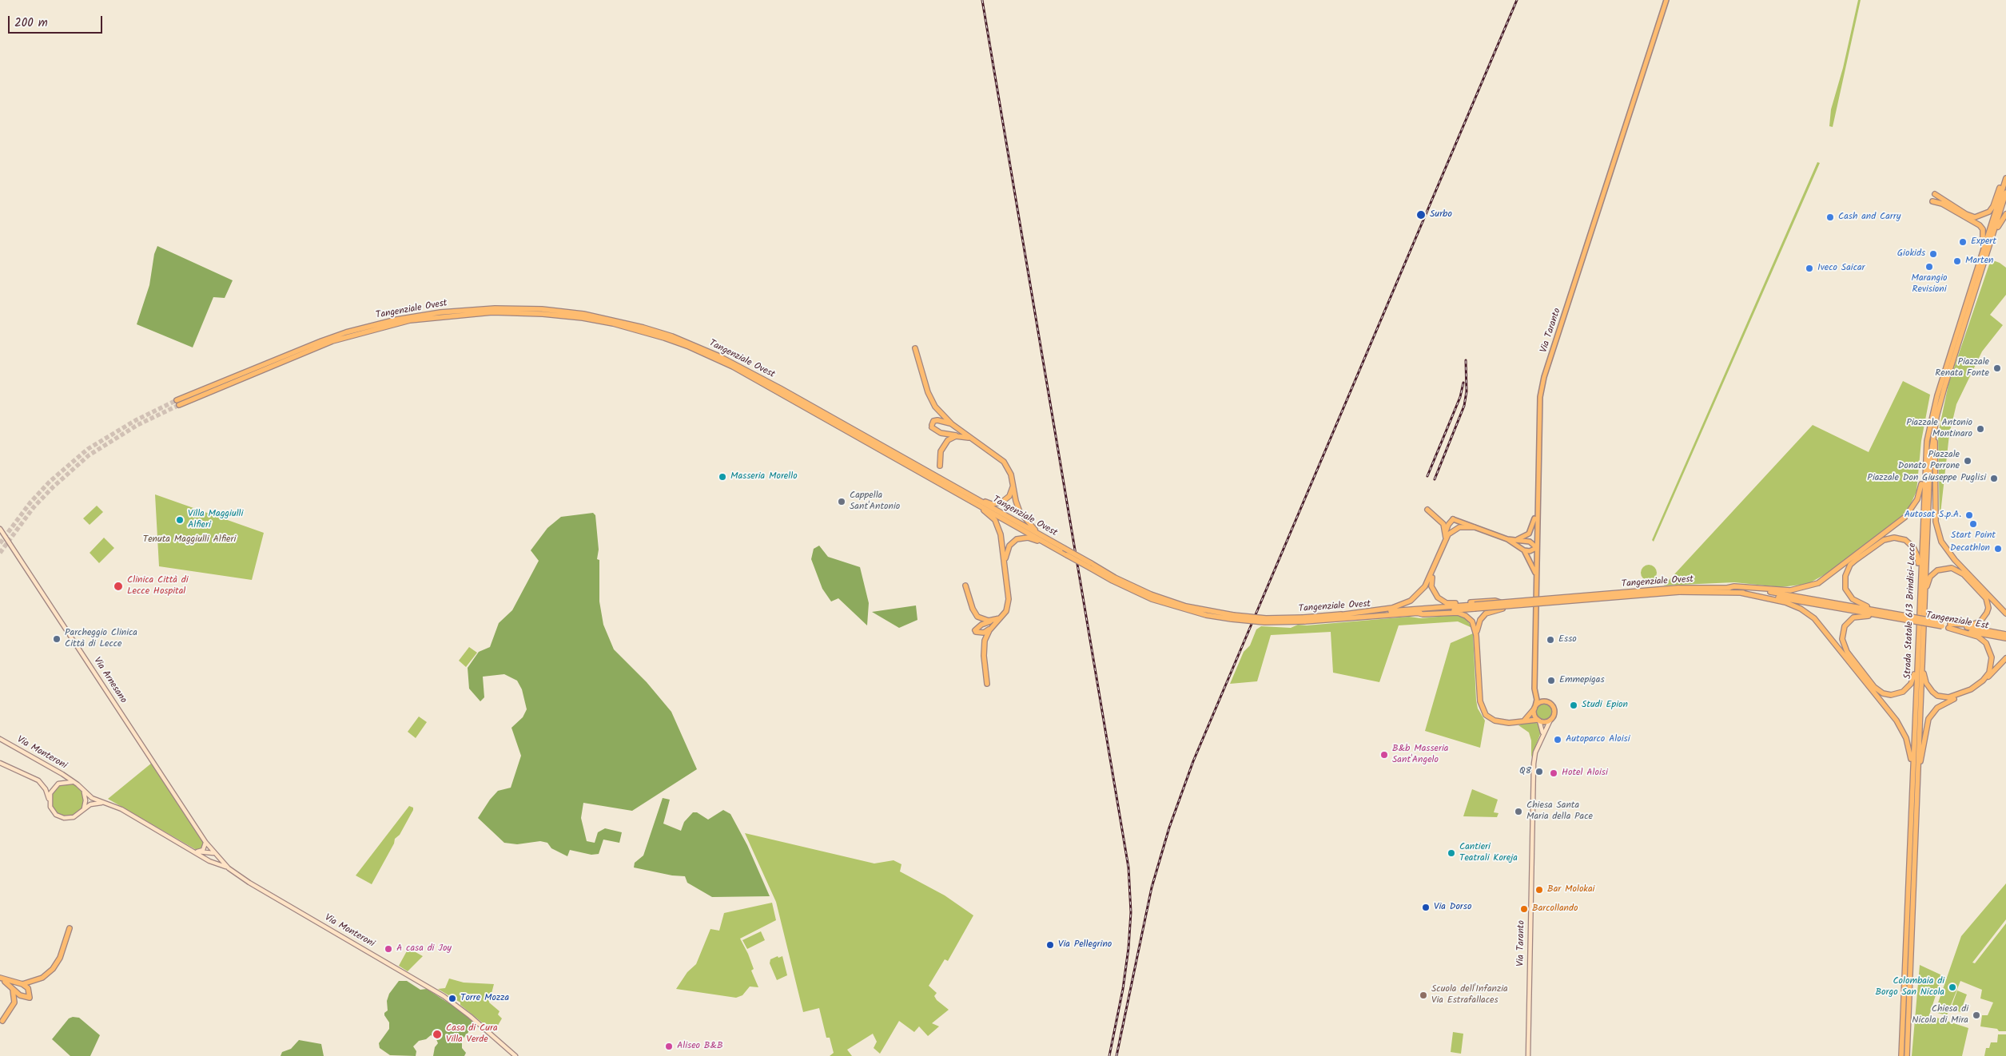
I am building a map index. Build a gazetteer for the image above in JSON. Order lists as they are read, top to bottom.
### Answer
{
  "streets": {
    "highway": ["Tangenziale Ovest", "Strada Statale 613 Brindisi-Lecce", "Tangenziale Est"],
    "main road": ["Via Taranto", "Via Arnesano", "Via Monteroni"]
  },
  "crossings": [
    ["Tangenziale Ovest", "Tangenziale Est"],
    ["Via Arnesano", "Via Monteroni"]
  ],
  "parks": ["Tenuta Maggiulli Alfieri"],
  "places": [
    "Surbo",
    "Cash and Carry",
    "Expert",
    "Giokids",
    "Marten",
    "Marangio Revisioni",
    "Iveco Saicar",
    "Piazzale Renata Fonte",
    "Piazzale Antonio Montinaro",
    "Piazzale Donato Perrone",
    "Masseria Morello",
    "Piazzale Don Giuseppe Puglisi",
    "Cappella Sant'Antonio",
    "Autosat S.p.A.",
    "Villa Maggiulli Alfieri",
    "Start Point",
    "Decathlon",
    "Clinica Città di Lecce Hospital",
    "Parcheggio Clinica Città di Lecce",
    "Esso",
    "Emmepigas",
    "Studi Epion",
    "Autoparco Aloisi",
    "B&b Masseria Sant'Angelo",
    "Q8",
    "Hotel Aloisi",
    "Chiesa Santa Maria della Pace",
    "Cantieri Teatrali Koreja",
    "Bar Molokai",
    "Via Dorso",
    "Barcollando",
    "Via Pellegrino",
    "A casa di Joy",
    "Colombaia di Borgo San Nicola",
    "Scuola dell'Infanzia Via Estrafallaces",
    "Torre Mozza",
    "Chiesa di Nicola di Mira",
    "Casa di Cura Villa Verde",
    "Aliseo B&B"
  ],
  "scale_bar": "200 m"
}
